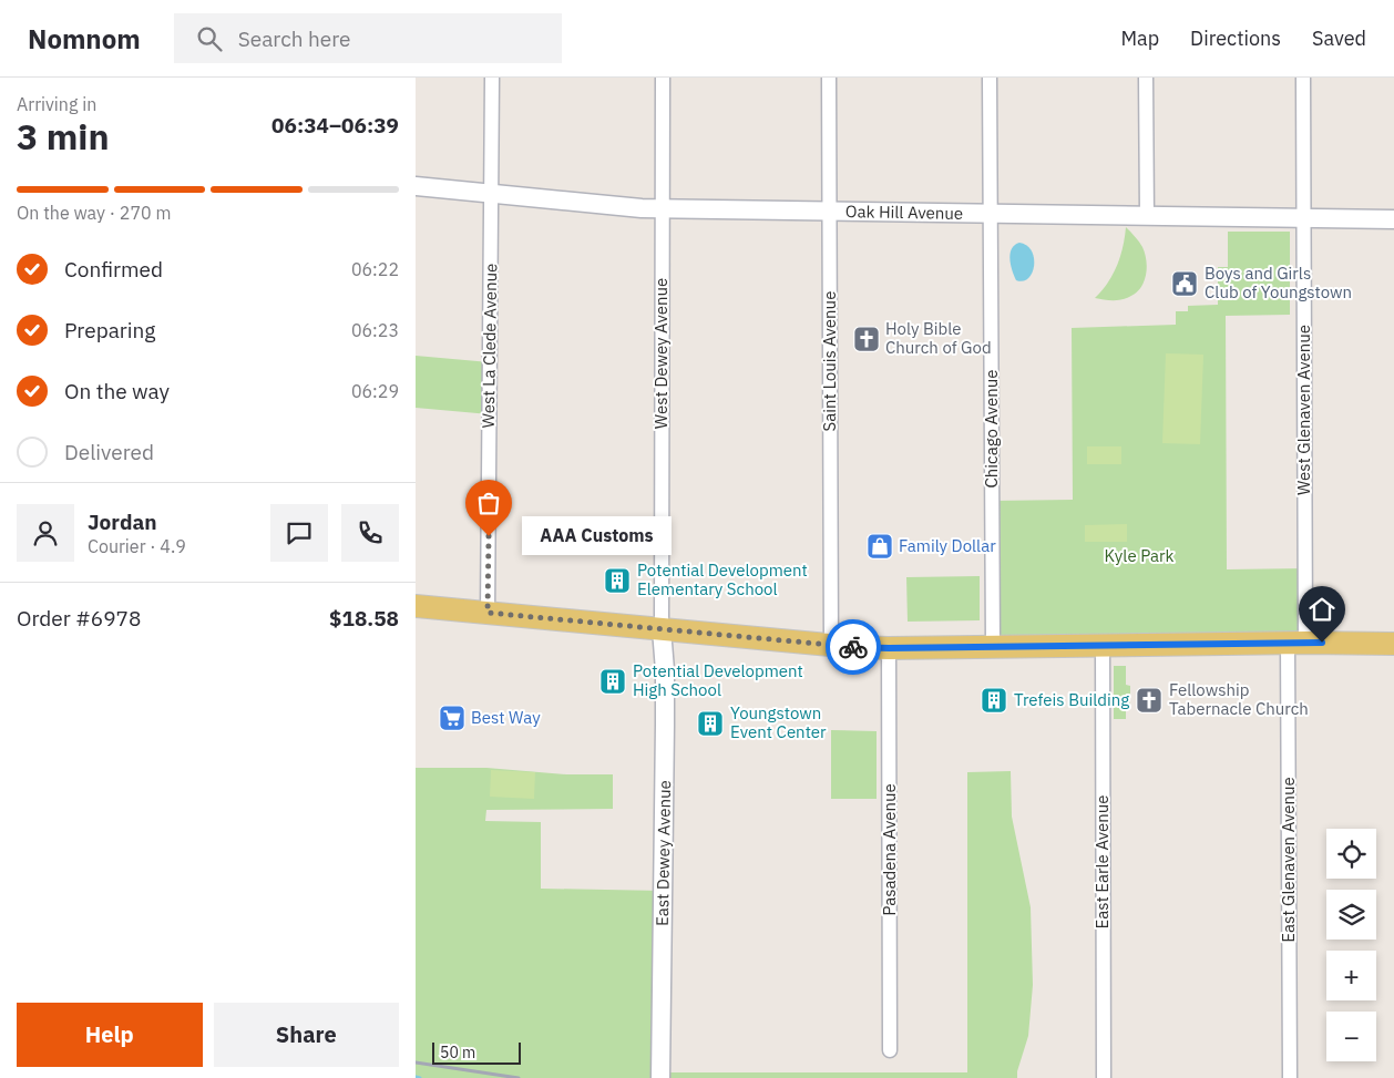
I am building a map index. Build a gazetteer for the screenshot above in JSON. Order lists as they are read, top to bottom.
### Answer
{
  "streets": {
    "street": [
      "Oak Hill Avenue",
      "West La Clede Avenue",
      "West Dewey Avenue",
      "Saint Louis Avenue",
      "West Glenaven Avenue",
      "Chicago Avenue",
      "Pasadena Avenue",
      "East Dewey Avenue",
      "East Glenaven Avenue",
      "East Earle Avenue"
    ]
  },
  "crossings": [
    ["Oak Hill Avenue", "West La Clede Avenue"],
    ["Oak Hill Avenue", "West Dewey Avenue"],
    ["Oak Hill Avenue", "Saint Louis Avenue"],
    ["Oak Hill Avenue", "West Glenaven Avenue"],
    ["Oak Hill Avenue", "Chicago Avenue"],
    ["West Dewey Avenue", "East Dewey Avenue"],
    ["West Glenaven Avenue", "East Glenaven Avenue"]
  ],
  "parks": ["Kyle Park"],
  "places": {
    "public building": ["Boys and Girls Club of Youngstown"],
    "church": ["Holy Bible Church of God", "Fellowship Tabernacle Church"],
    "other": ["AAA Customs"],
    "shop": ["Family Dollar"],
    "building": [
      "Potential Development Elementary School",
      "Potential Development High School",
      "Trefeis Building",
      "Youngstown Event Center"
    ],
    "supermarket": ["Best Way"]
  },
  "scale_bar": "50 m",
  "page": {
    "header": "Nomnom",
    "search": "Search here",
    "nav": ["Map", "Directions", "Saved"],
    "heading": ["3 min", "Arriving in", "06:34–06:39"],
    "panel": [
      "Jordan",
      "Courier · 4.9",
      "Order #6978",
      "$18.58"
    ],
    "bar": "On the way · 270 m",
    "list": [
      ["Confirmed", "06:22"],
      ["Preparing", "06:23"],
      ["On the way", "06:29"],
      "Delivered"
    ],
    "bubble": "AAA Customs",
    "map_buttons": ["+", "−"],
    "buttons": ["Help", "Share"],
    "scale": "50 m"
  }
}
